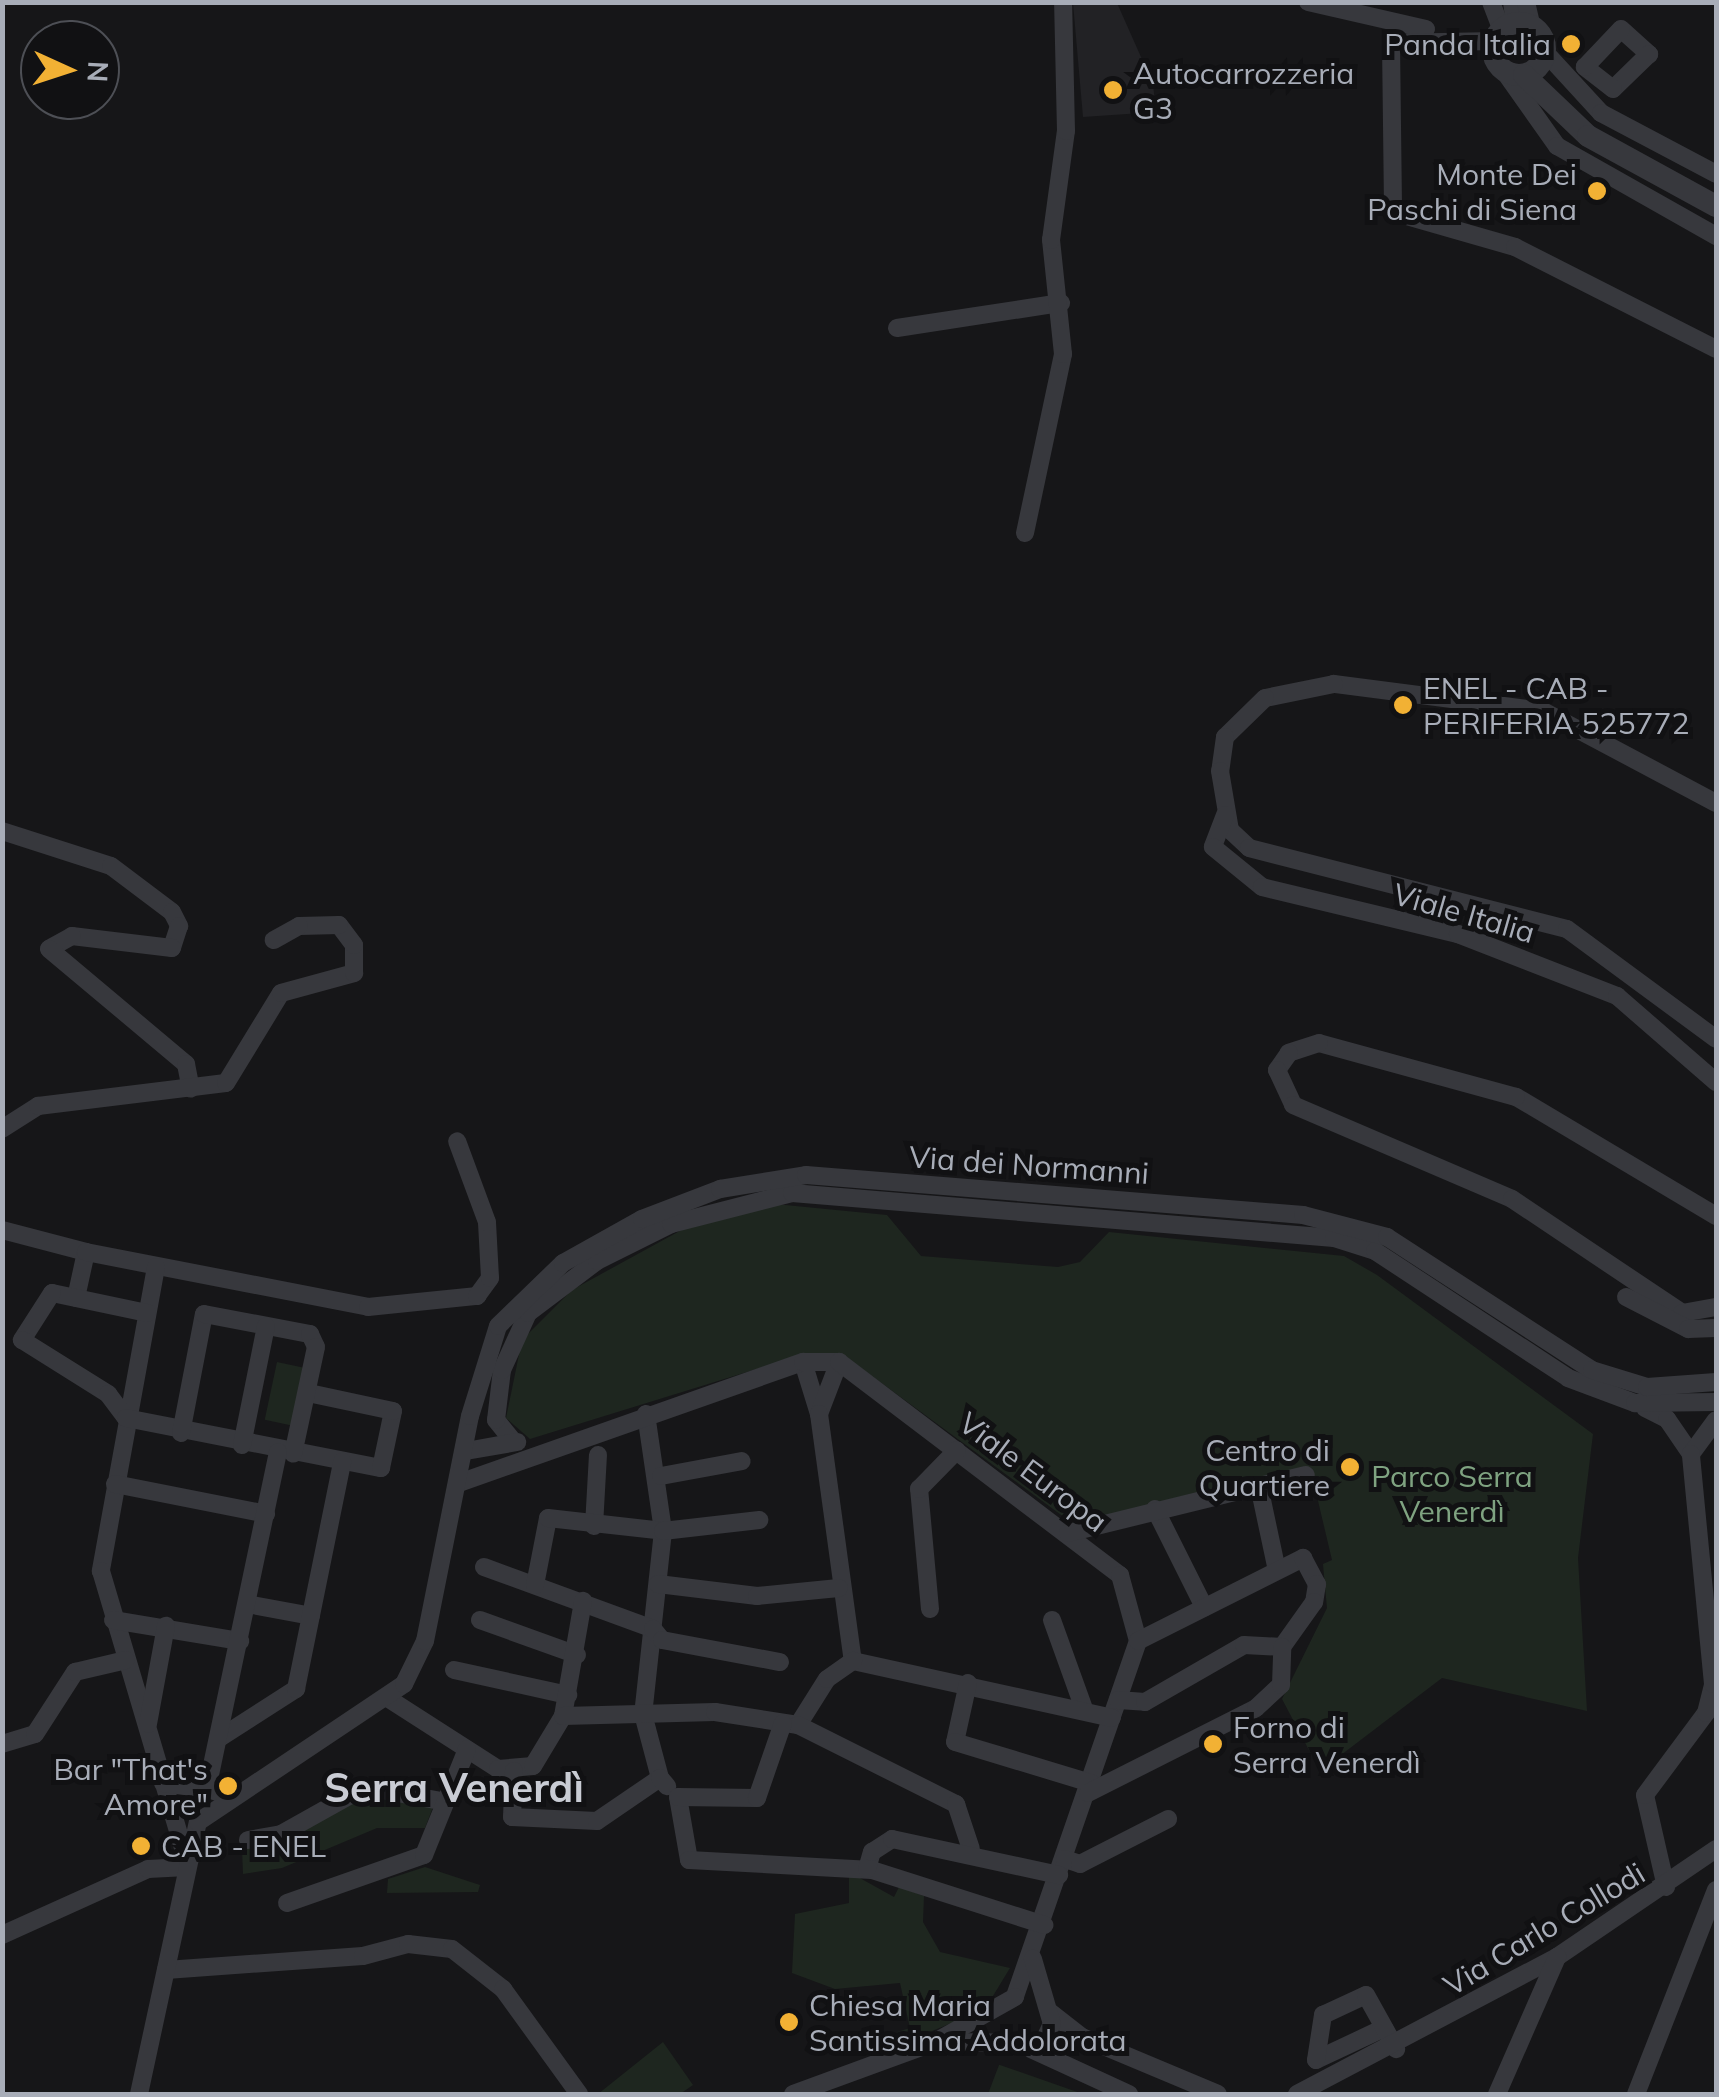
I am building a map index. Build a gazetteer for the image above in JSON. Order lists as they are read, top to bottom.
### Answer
{
  "streets": {
    "street": [
      "Viale Italia",
      "Via dei Normanni",
      "Viale Europa",
      "Via Carlo Collodi"
    ]
  },
  "districts": ["Serra Venerdì"],
  "parks": ["Parco Serra Venerdì"],
  "places": [
    "Panda Italia",
    "Autocarrozzeria G3",
    "Monte Dei Paschi di Siena",
    "ENEL - CAB - PERIFERIA 525772",
    "Centro di Quartiere",
    "Forno di Serra Venerdì",
    "Bar \"That's Amore\"",
    "CAB - ENEL",
    "Chiesa Maria Santissima Addolorata"
  ],
  "north": "right"
}
